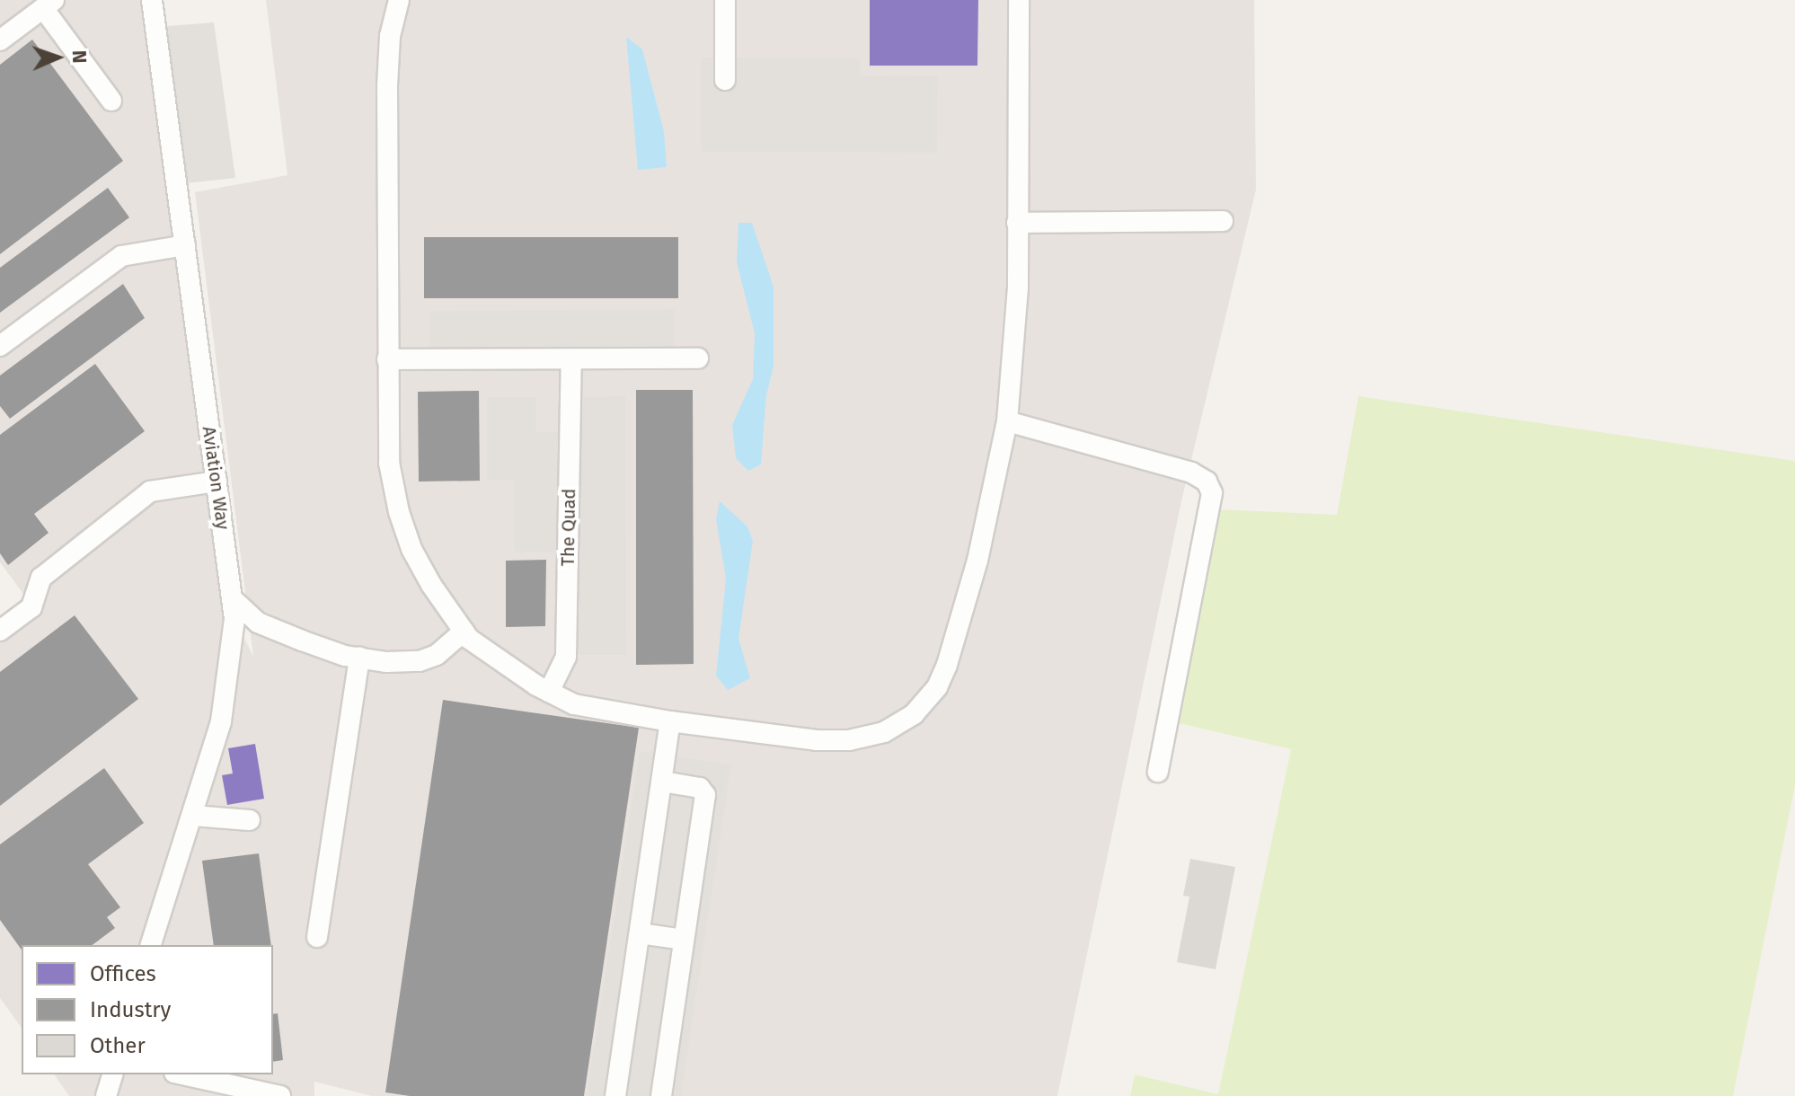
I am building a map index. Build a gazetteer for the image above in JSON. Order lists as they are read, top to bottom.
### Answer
{
  "streets": {
    "street": ["Aviation Way", "The Quad"]
  },
  "legend": ["Offices", "Industry", "Other"],
  "north": "right"
}
